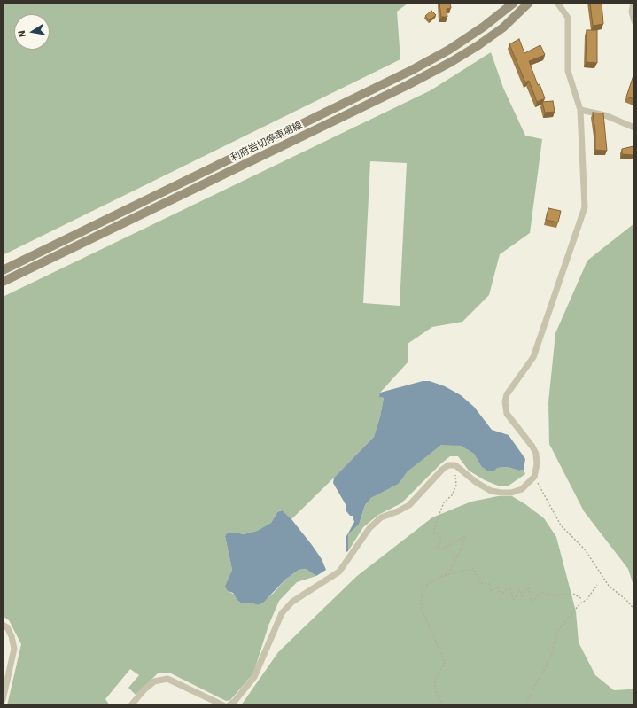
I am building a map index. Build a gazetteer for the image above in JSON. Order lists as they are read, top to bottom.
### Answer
{
  "streets": {
    "main road": ["利府岩切停車場線"]
  },
  "north": "left"
}
